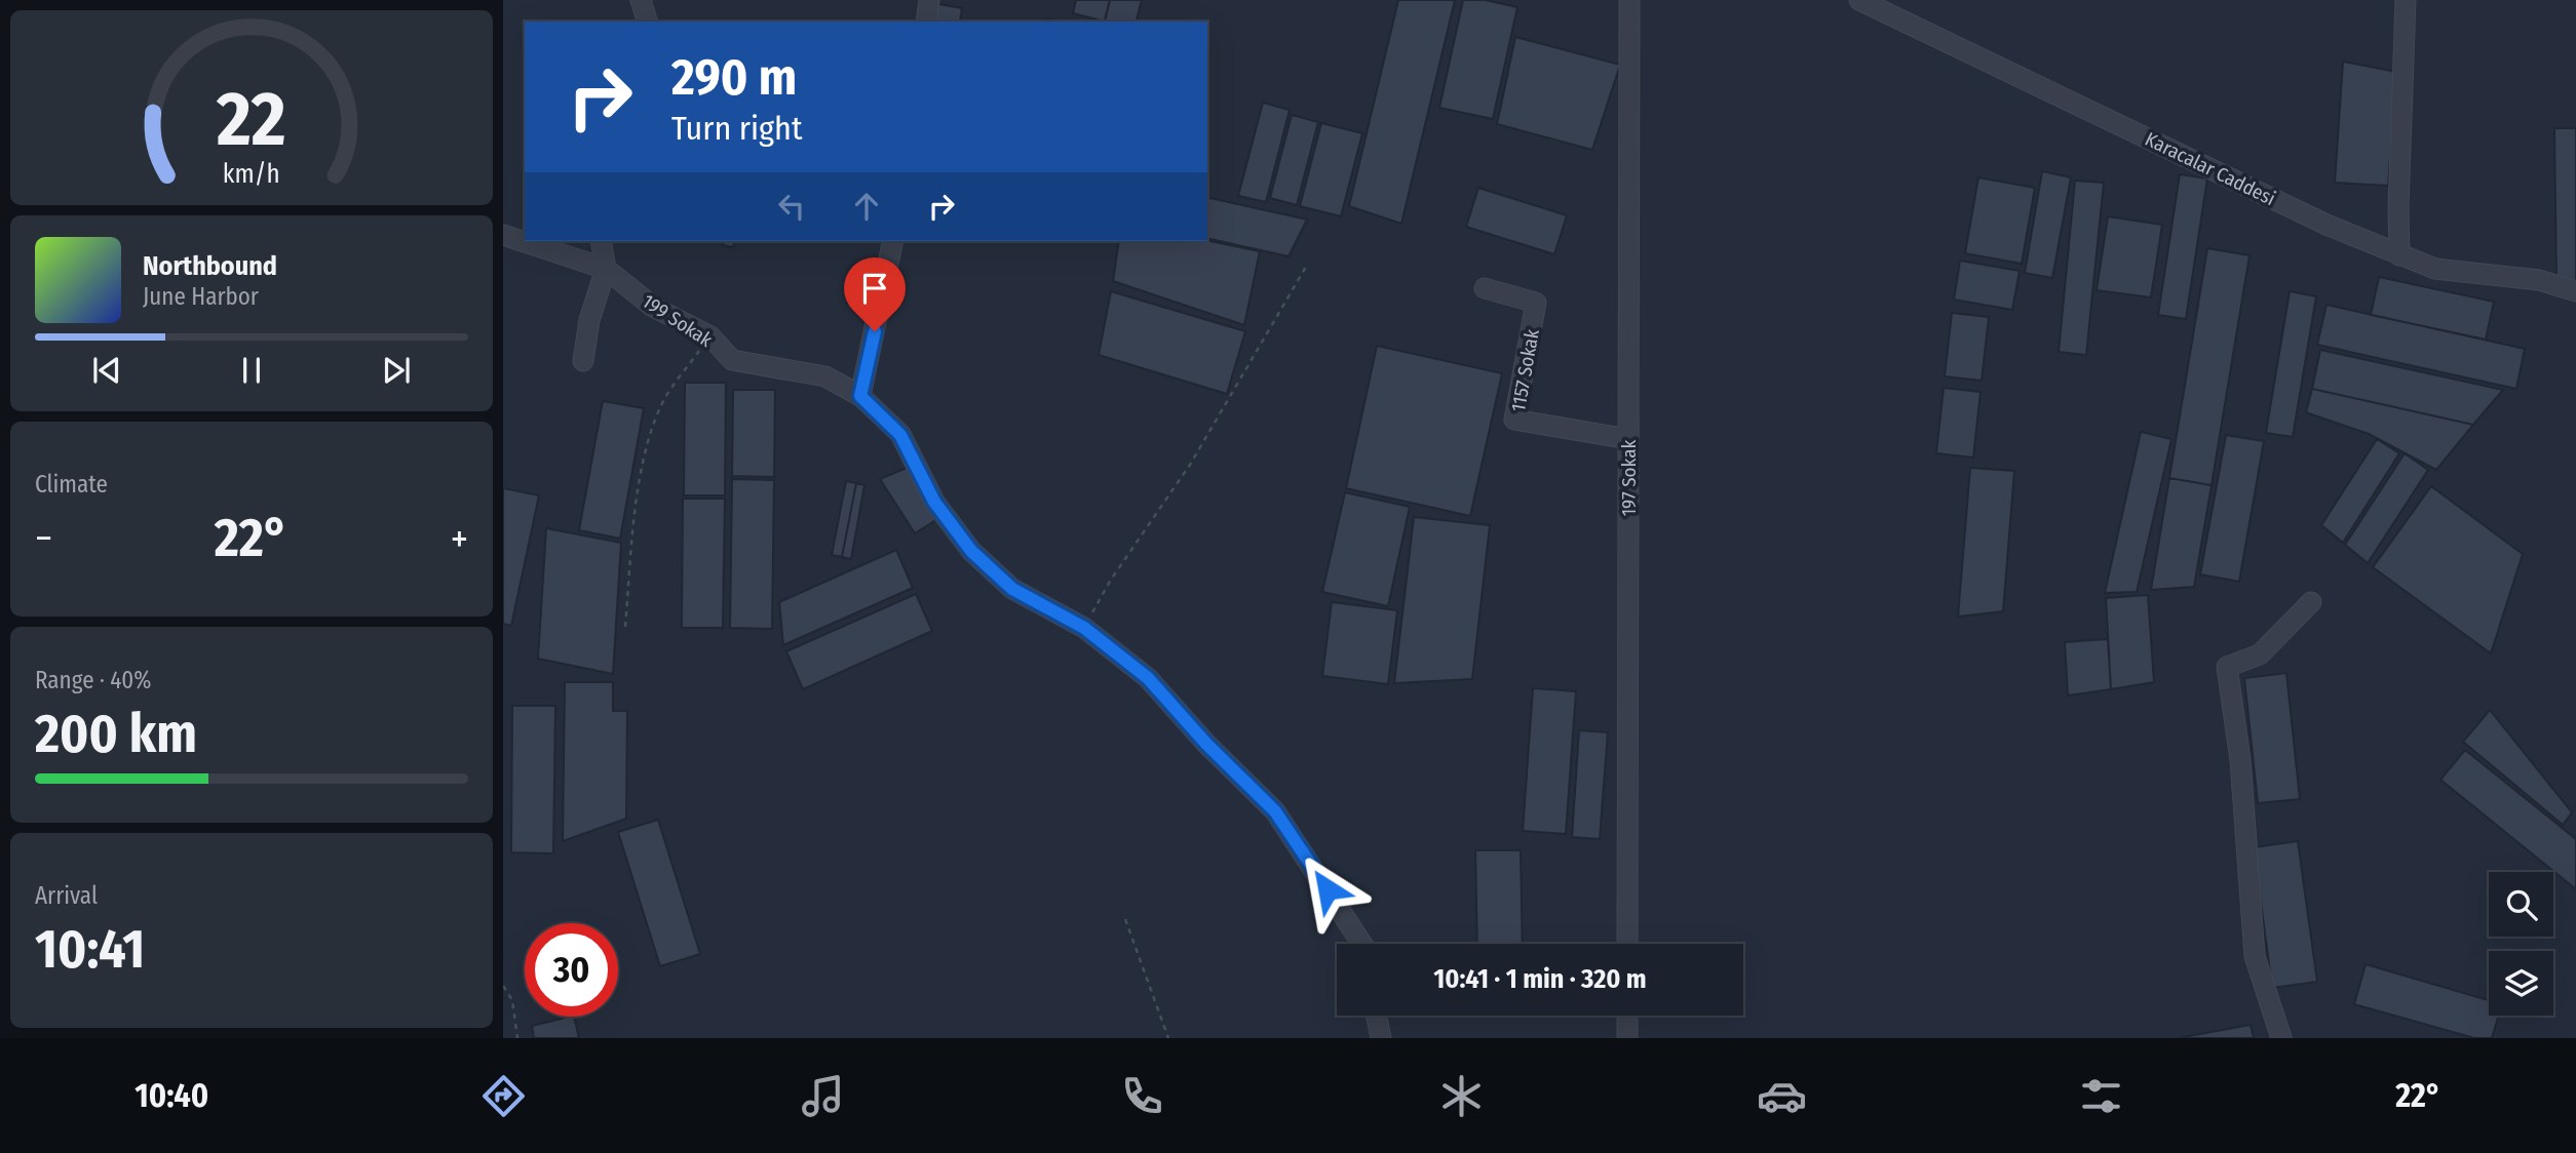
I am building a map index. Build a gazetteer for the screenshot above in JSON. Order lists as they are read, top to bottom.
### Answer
{
  "streets": {
    "street": [
      "Karacalar Caddesi",
      "199 Sokak",
      "1157 Sokak",
      "197 Sokak"
    ]
  },
  "crossings": [
    ["1157 Sokak", "197 Sokak"]
  ],
  "page": {
    "turn": ["290 m", "Turn right"],
    "song": ["Northbound", "June Harbor"],
    "tile": [
      "Climate",
      ["Range · 40%", "200 km"],
      ["Arrival", "10:41"]
    ],
    "heat": ["−", "22°", "+"],
    "limit": "30",
    "trip": "10:41 · 1 min · 320 m",
    "tabs": ["10:40", "22°"],
    "gauge": ["22", "km/h"]
  }
}
